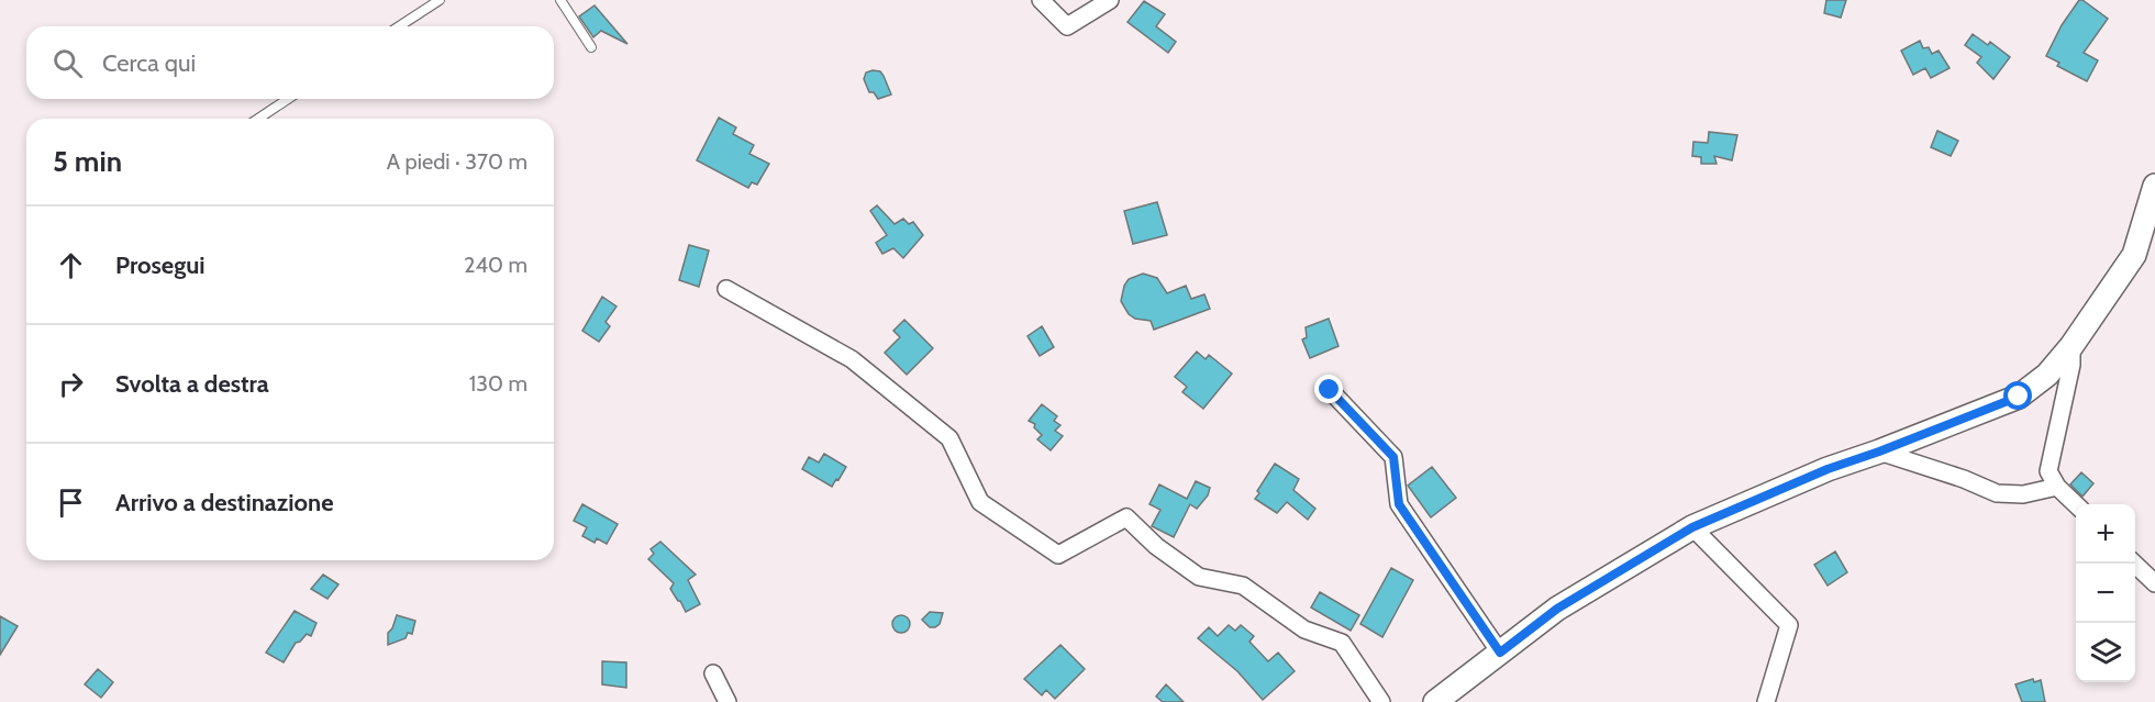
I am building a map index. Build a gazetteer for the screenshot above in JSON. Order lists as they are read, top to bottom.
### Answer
{
  "page": {
    "search": "Cerca qui",
    "heading": ["5 min", "A piedi · 370 m"],
    "list": [
      ["Prosegui", "240 m"],
      ["Svolta a destra", "130 m"],
      "Arrivo a destinazione"
    ],
    "map_buttons": ["+", "−"]
  }
}
